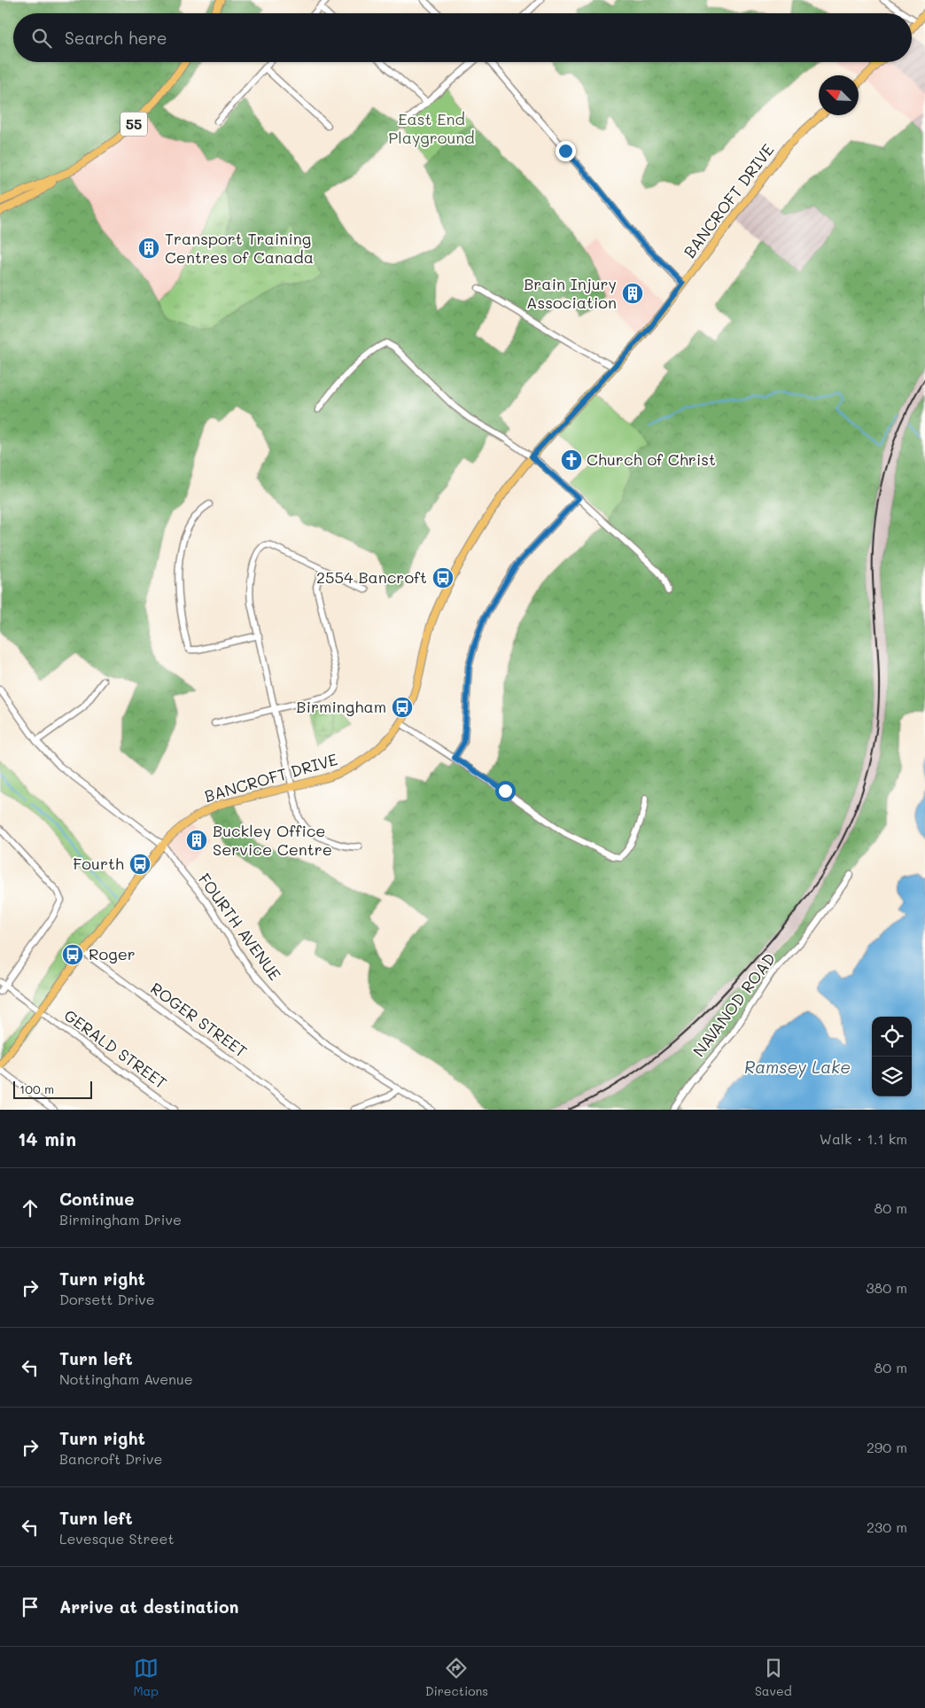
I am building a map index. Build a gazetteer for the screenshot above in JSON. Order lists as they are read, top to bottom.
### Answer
{
  "streets": {
    "main road": ["55", "BANCROFT DRIVE"],
    "street": [
      "FOURTH AVENUE",
      "NAVANOD ROAD",
      "ROGER STREET",
      "GERALD STREET"
    ]
  },
  "crossings": [
    ["BANCROFT DRIVE", "FOURTH AVENUE"],
    ["BANCROFT DRIVE", "ROGER STREET"],
    ["BANCROFT DRIVE", "GERALD STREET"]
  ],
  "water": ["Ramsey Lake"],
  "parks": ["East End Playground"],
  "places": {
    "building": ["Transport Training Centres of Canada", "Brain Injury Association", "Buckley Office Service Centre"],
    "church": ["Church of Christ"],
    "bus stop": [
      "2554 Bancroft",
      "Birmingham",
      "Fourth",
      "Roger"
    ]
  },
  "scale_bar": "100 m",
  "north": "top left",
  "page": {
    "search": "Search here",
    "scale": "100 m",
    "heading": ["14 min", "Walk · 1.1 km"],
    "list": [
      ["Continue", "Birmingham Drive", "80 m"],
      ["Turn right", "Dorsett Drive", "380 m"],
      ["Turn left", "Nottingham Avenue", "80 m"],
      ["Turn right", "Bancroft Drive", "290 m"],
      ["Turn left", "Levesque Street", "230 m"],
      "Arrive at destination"
    ],
    "nav": ["Map", "Directions", "Saved"]
  }
}
